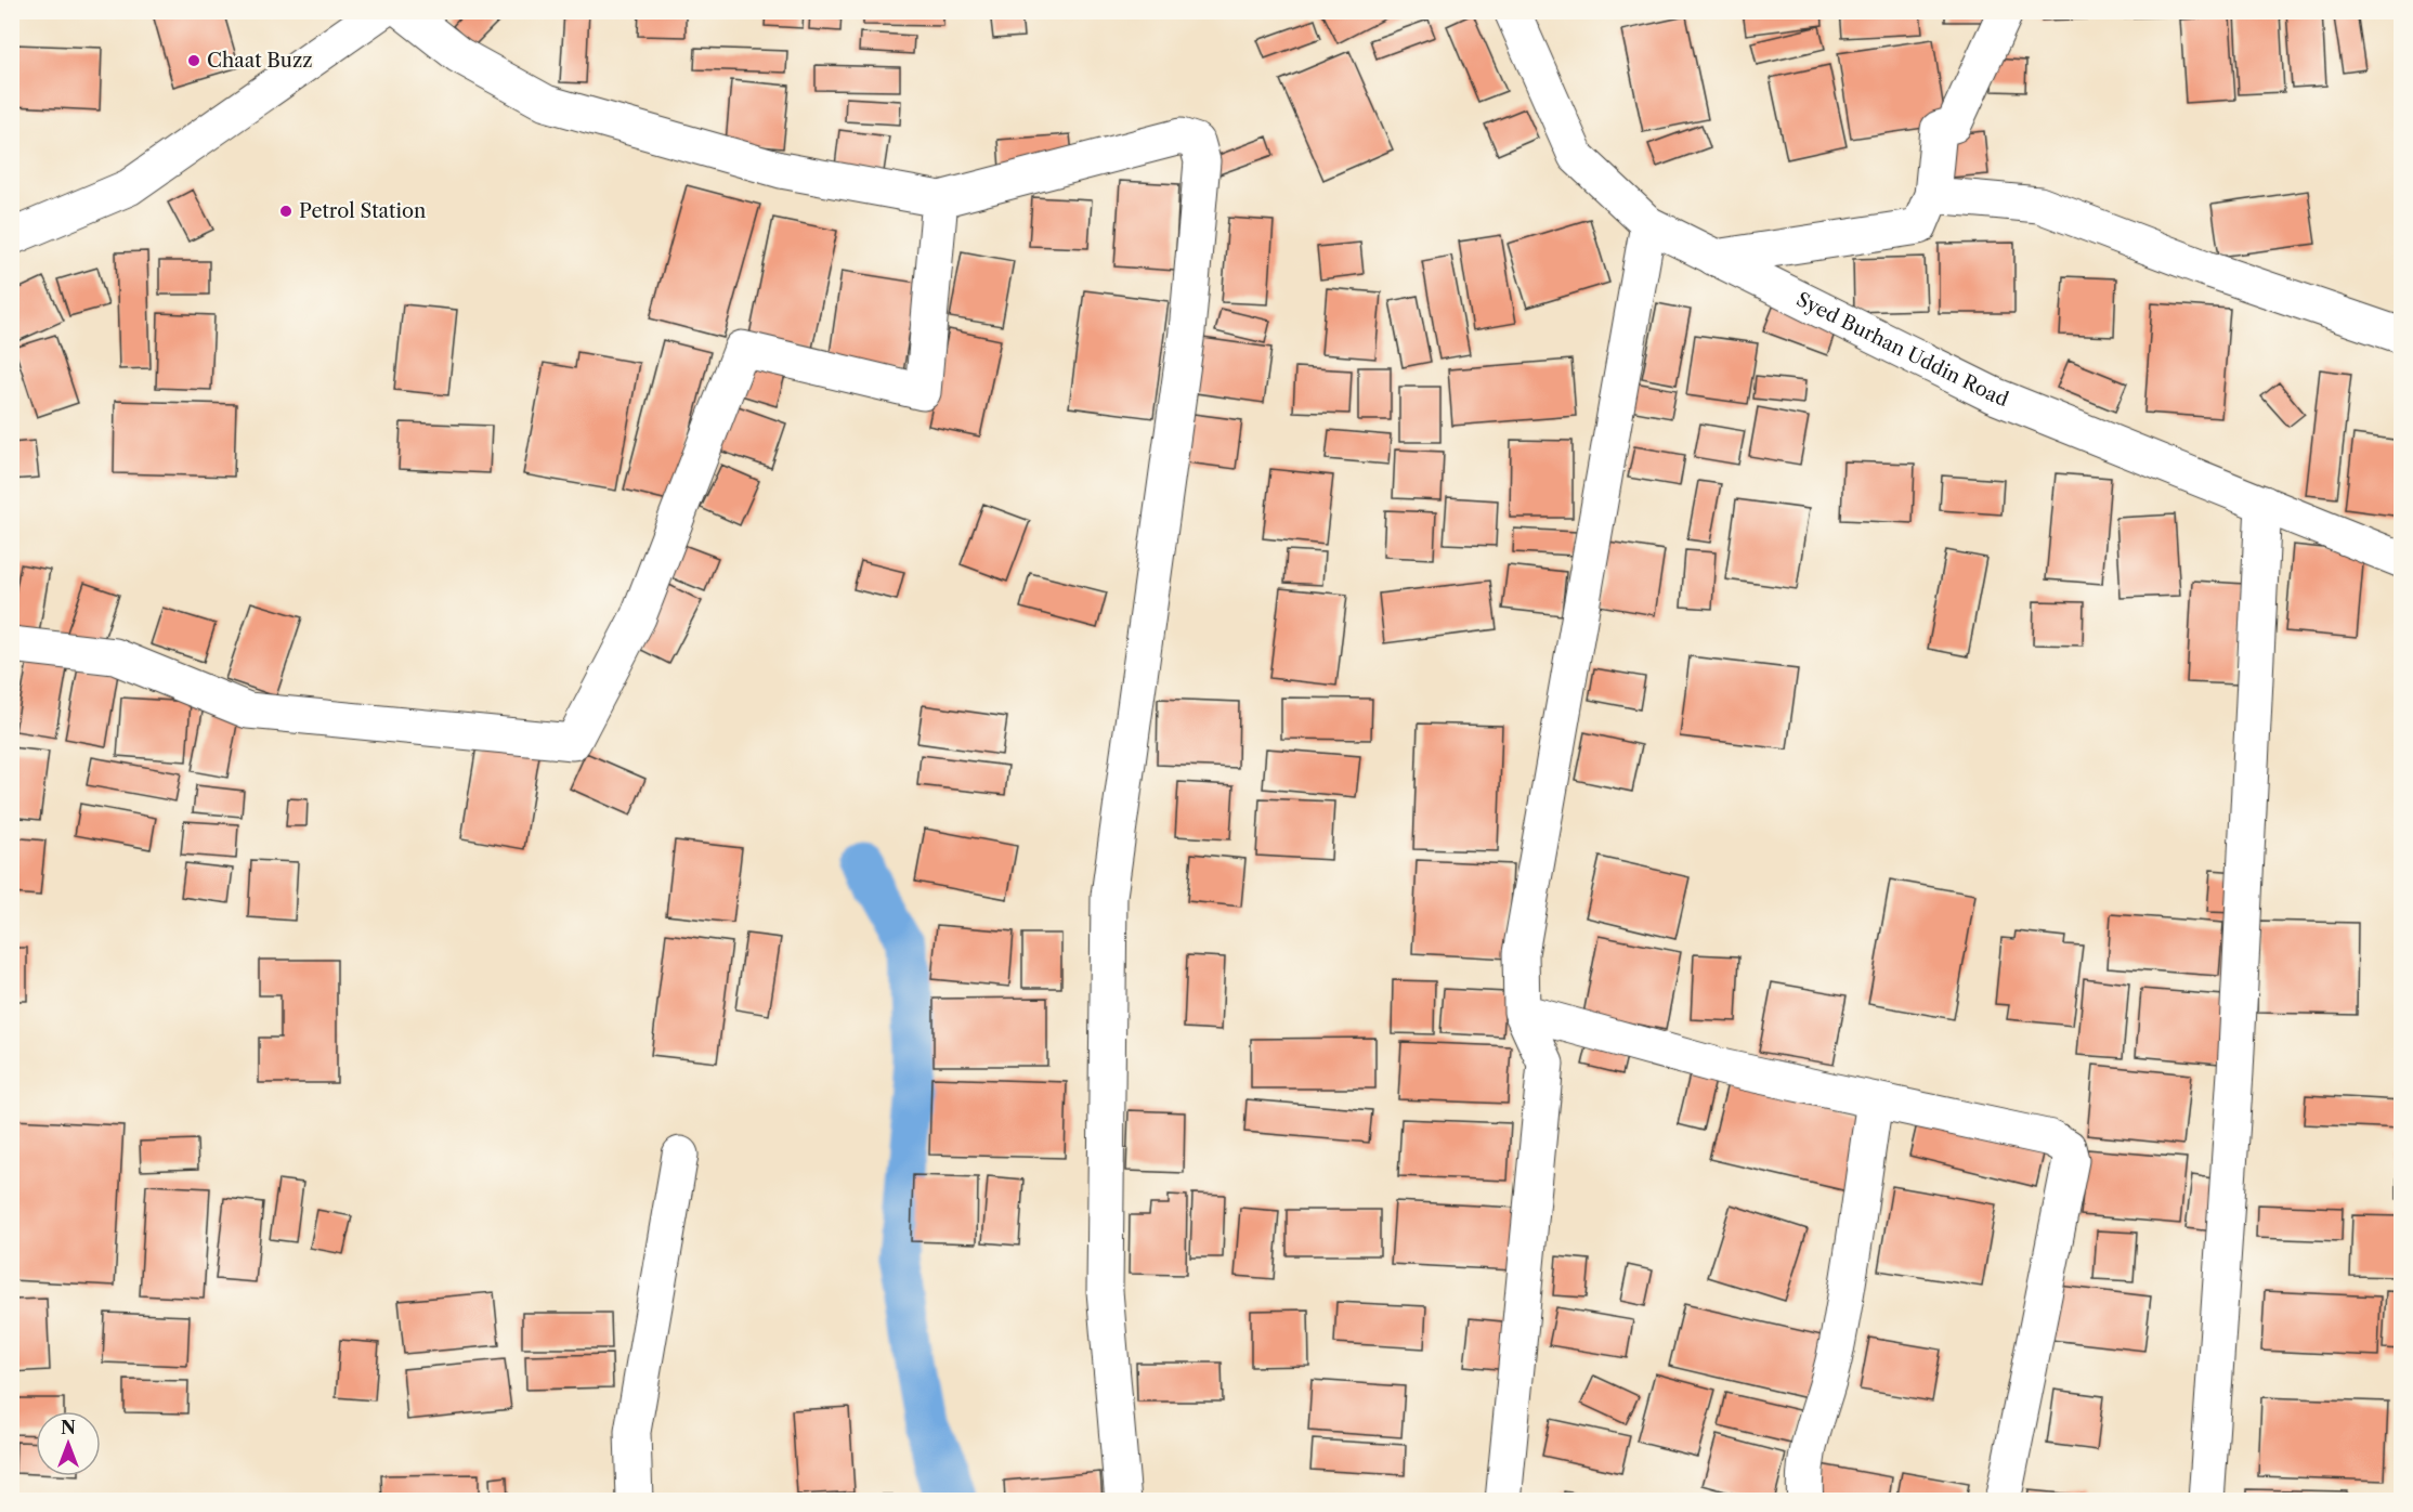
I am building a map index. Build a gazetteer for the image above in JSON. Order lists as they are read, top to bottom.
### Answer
{
  "streets": {
    "main road": ["Syed Burhan Uddin Road"]
  },
  "places": ["Chaat Buzz", "Petrol Station"],
  "north": "top"
}
